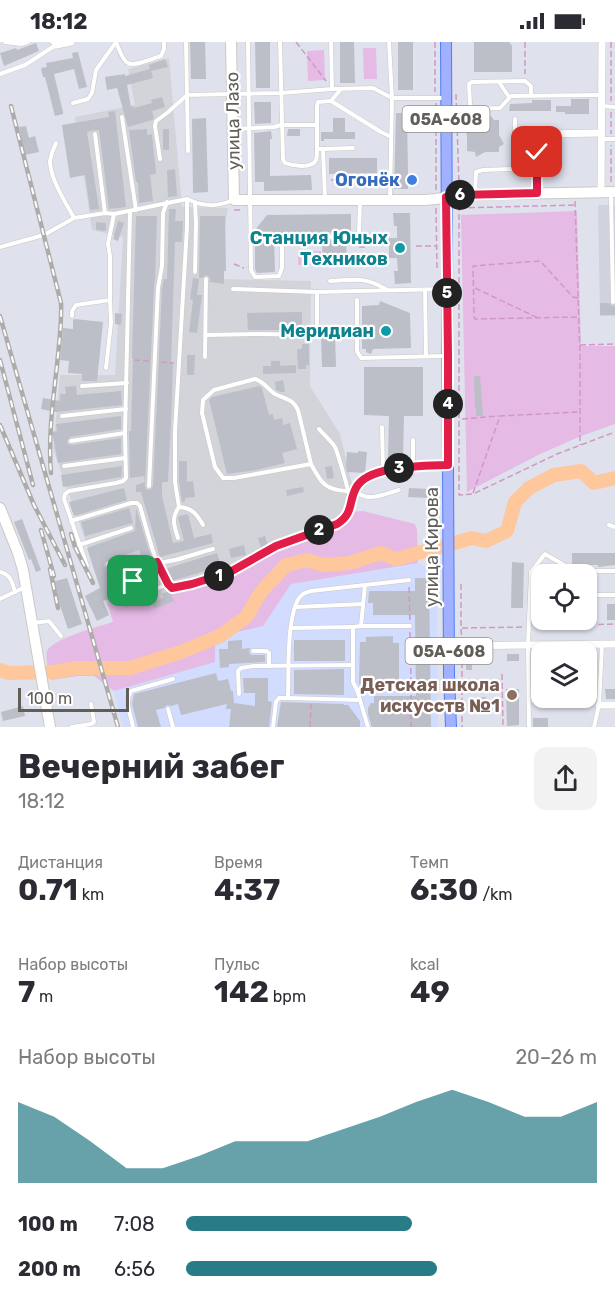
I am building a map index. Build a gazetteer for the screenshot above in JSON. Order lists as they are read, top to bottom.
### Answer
{
  "streets": {
    "main road": ["05А-608", "улица Лазо", "улица Кирова"]
  },
  "places": [
    "Огонёк",
    "Станция Юных Техников",
    "Меридиан",
    "Детская школа искусств №1"
  ],
  "scale_bar": "100 m",
  "page": {
    "status": "18:12",
    "pins": [
      "6",
      "5",
      "4",
      "3",
      "2",
      "1"
    ],
    "scale": "100 m",
    "heading": ["Вечерний забег", "18:12"],
    "stats": [
      ["Дистанция", "0.71 km"],
      ["Время", "4:37"],
      ["Темп", "6:30 /km"],
      ["Набор высоты", "7 m"],
      ["Пульс", "142 bpm"],
      ["kcal", "49"]
    ],
    "chart": ["Набор высоты", "20–26 m"],
    "list": [
      {
        "name": "100 m",
        "note": "7:08"
      },
      {
        "name": "200 m",
        "note": "6:56"
      }
    ]
  }
}
